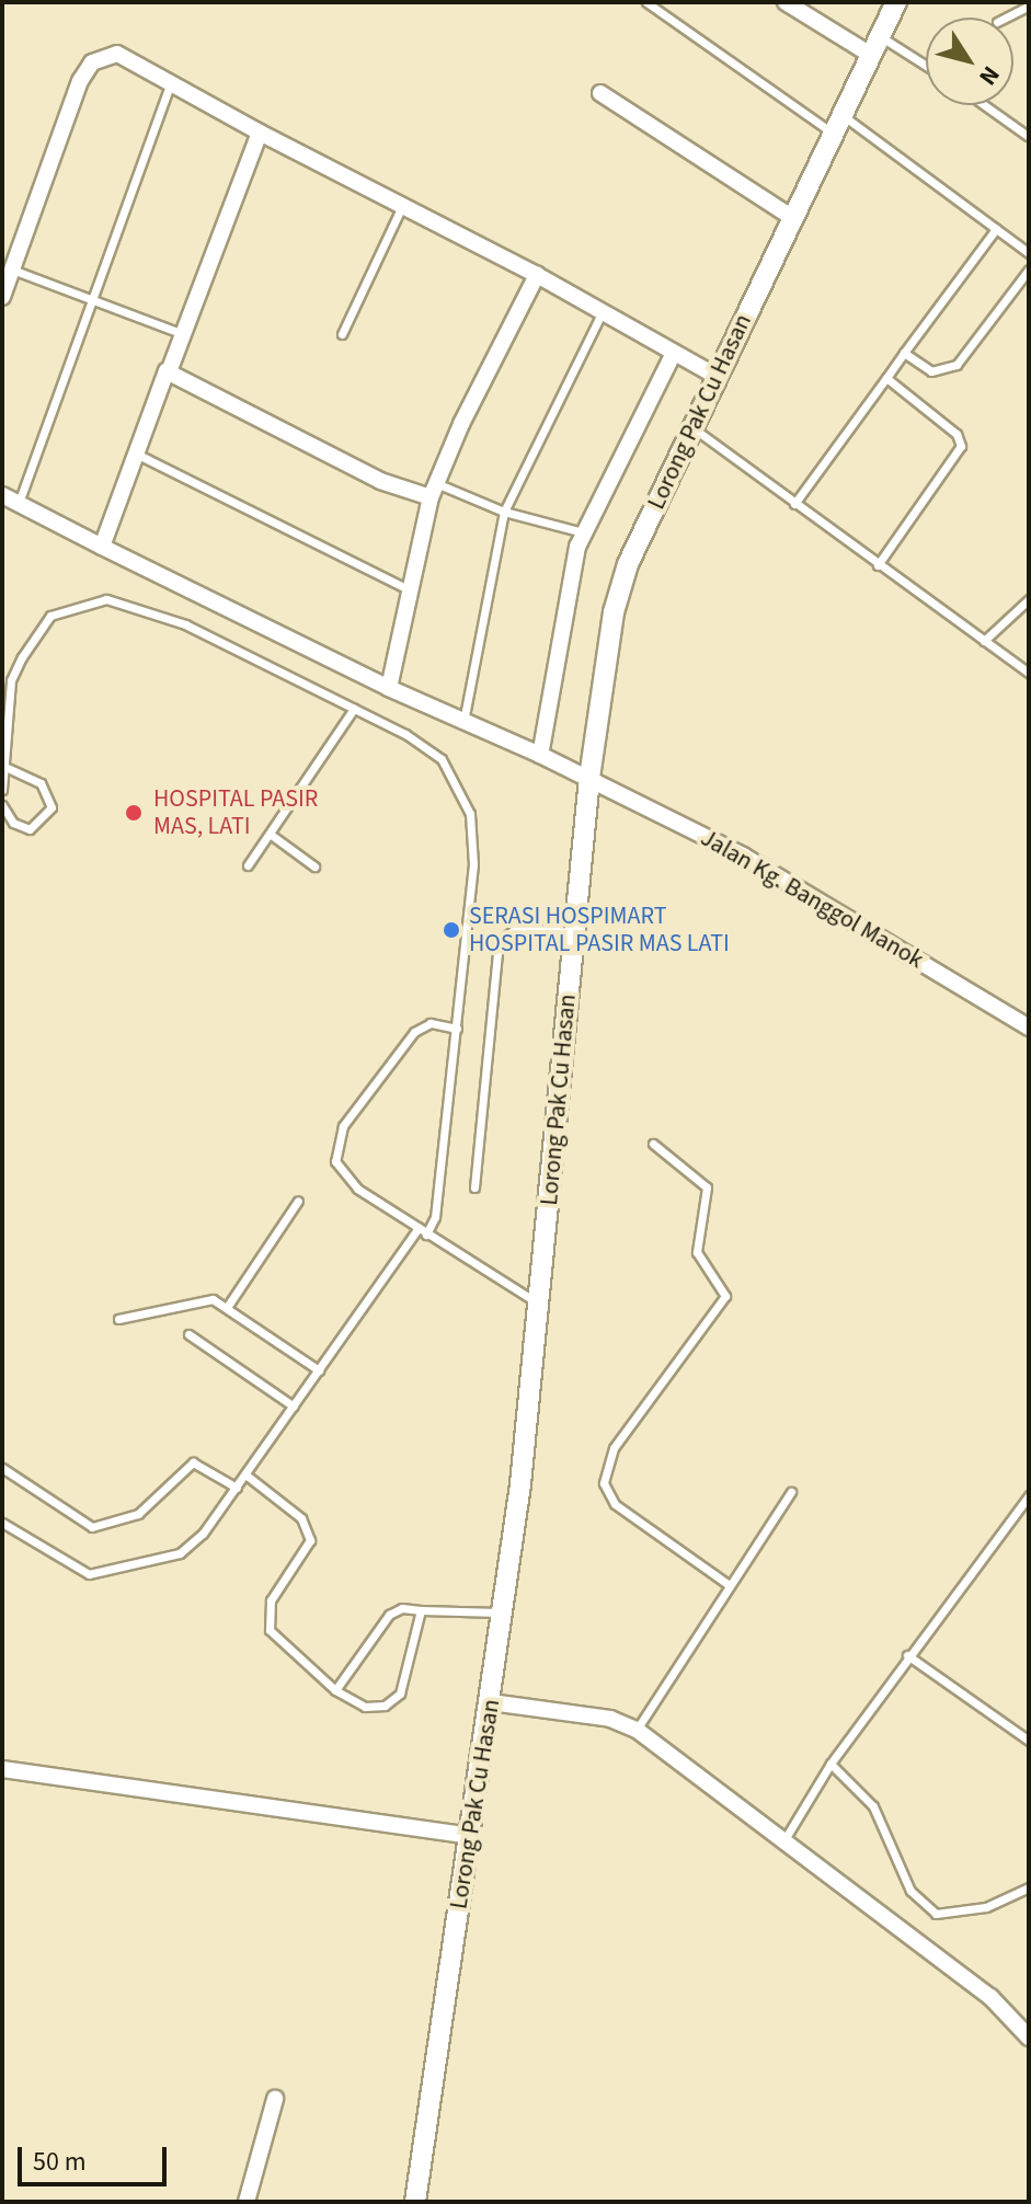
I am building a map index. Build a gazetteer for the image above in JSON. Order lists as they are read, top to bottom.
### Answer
{
  "streets": {
    "street": ["Lorong Pak Cu Hasan", "Jalan Kg. Banggol Manok"]
  },
  "crossings": [
    ["Lorong Pak Cu Hasan", "Jalan Kg. Banggol Manok"]
  ],
  "places": ["HOSPITAL PASIR MAS, LATI", "SERASI HOSPIMART HOSPITAL PASIR MAS LATI"],
  "scale_bar": "50 m",
  "north": "bottom right"
}
